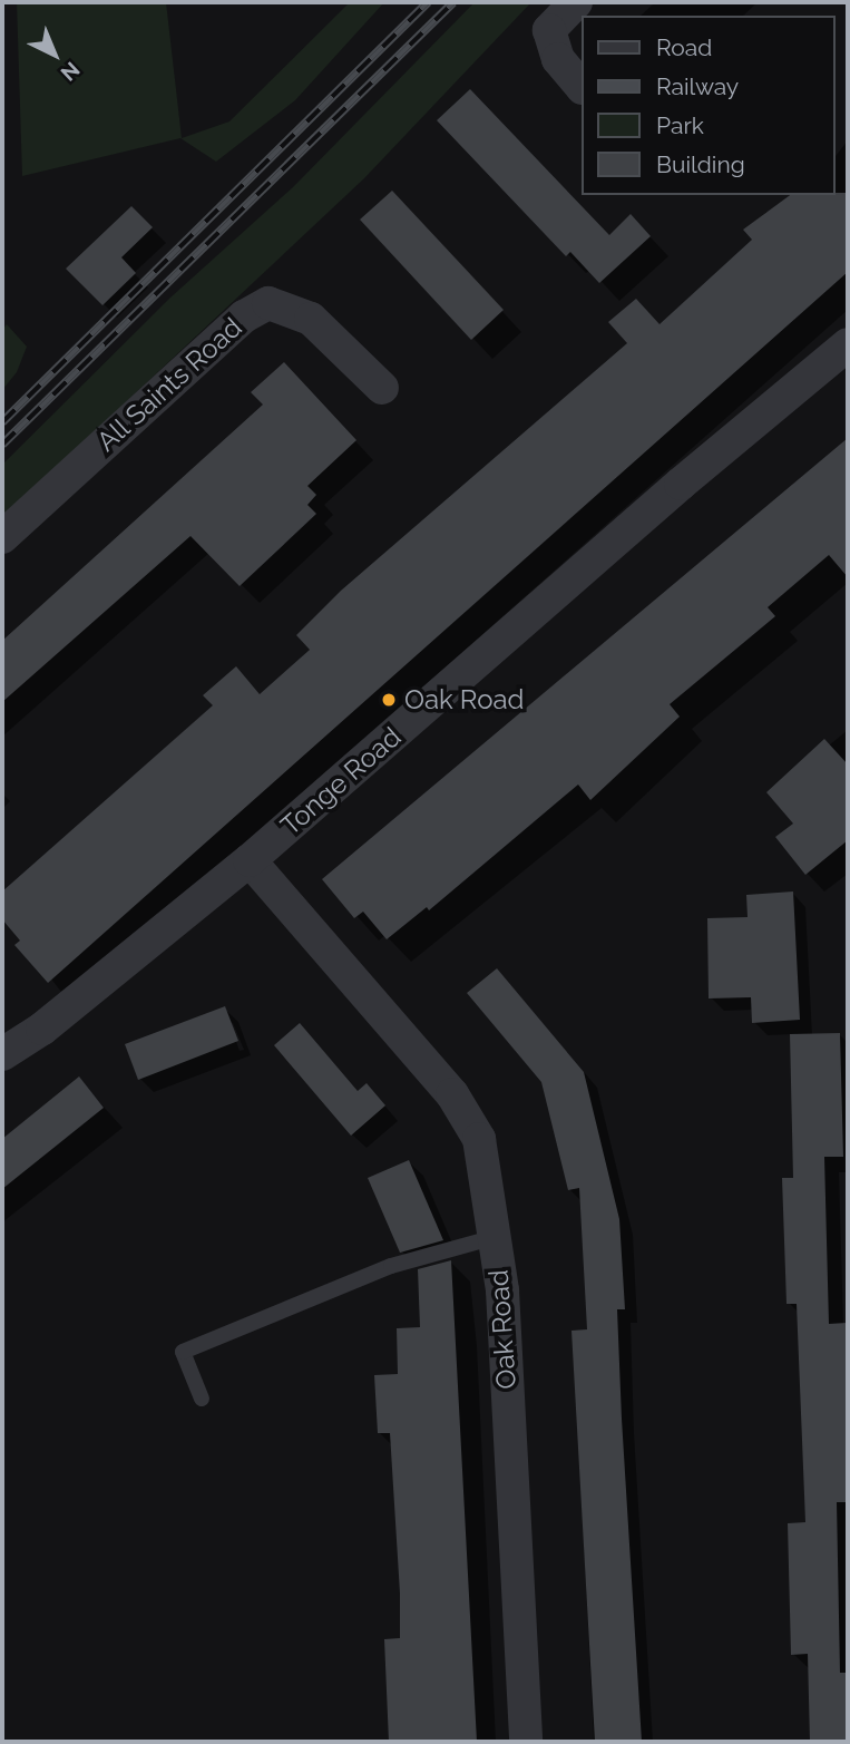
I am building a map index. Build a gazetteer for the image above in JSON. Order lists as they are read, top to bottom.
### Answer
{
  "streets": {
    "street": ["All Saints Road", "Tonge Road", "Oak Road"]
  },
  "crossings": [
    ["Tonge Road", "Oak Road"]
  ],
  "places": ["Oak Road"],
  "legend": [
    "Road",
    "Railway",
    "Park",
    "Building"
  ],
  "north": "bottom right"
}
